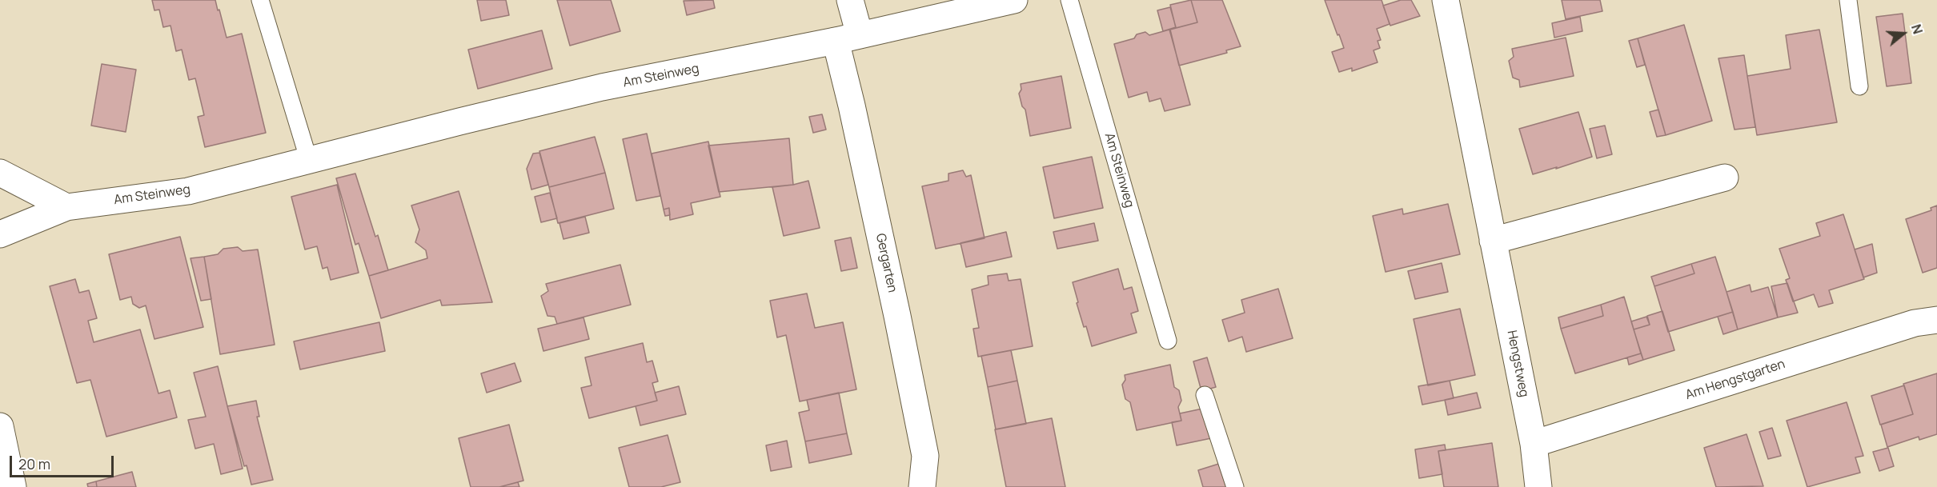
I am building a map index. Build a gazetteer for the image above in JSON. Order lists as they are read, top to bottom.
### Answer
{
  "streets": {
    "street": [
      "Am Steinweg",
      "Gergarten",
      "Hengstweg",
      "Am Hengstgarten"
    ]
  },
  "crossings": [
    ["Am Steinweg", "Gergarten"],
    ["Hengstweg", "Am Hengstgarten"]
  ],
  "scale_bar": "20 m",
  "north": "right"
}
